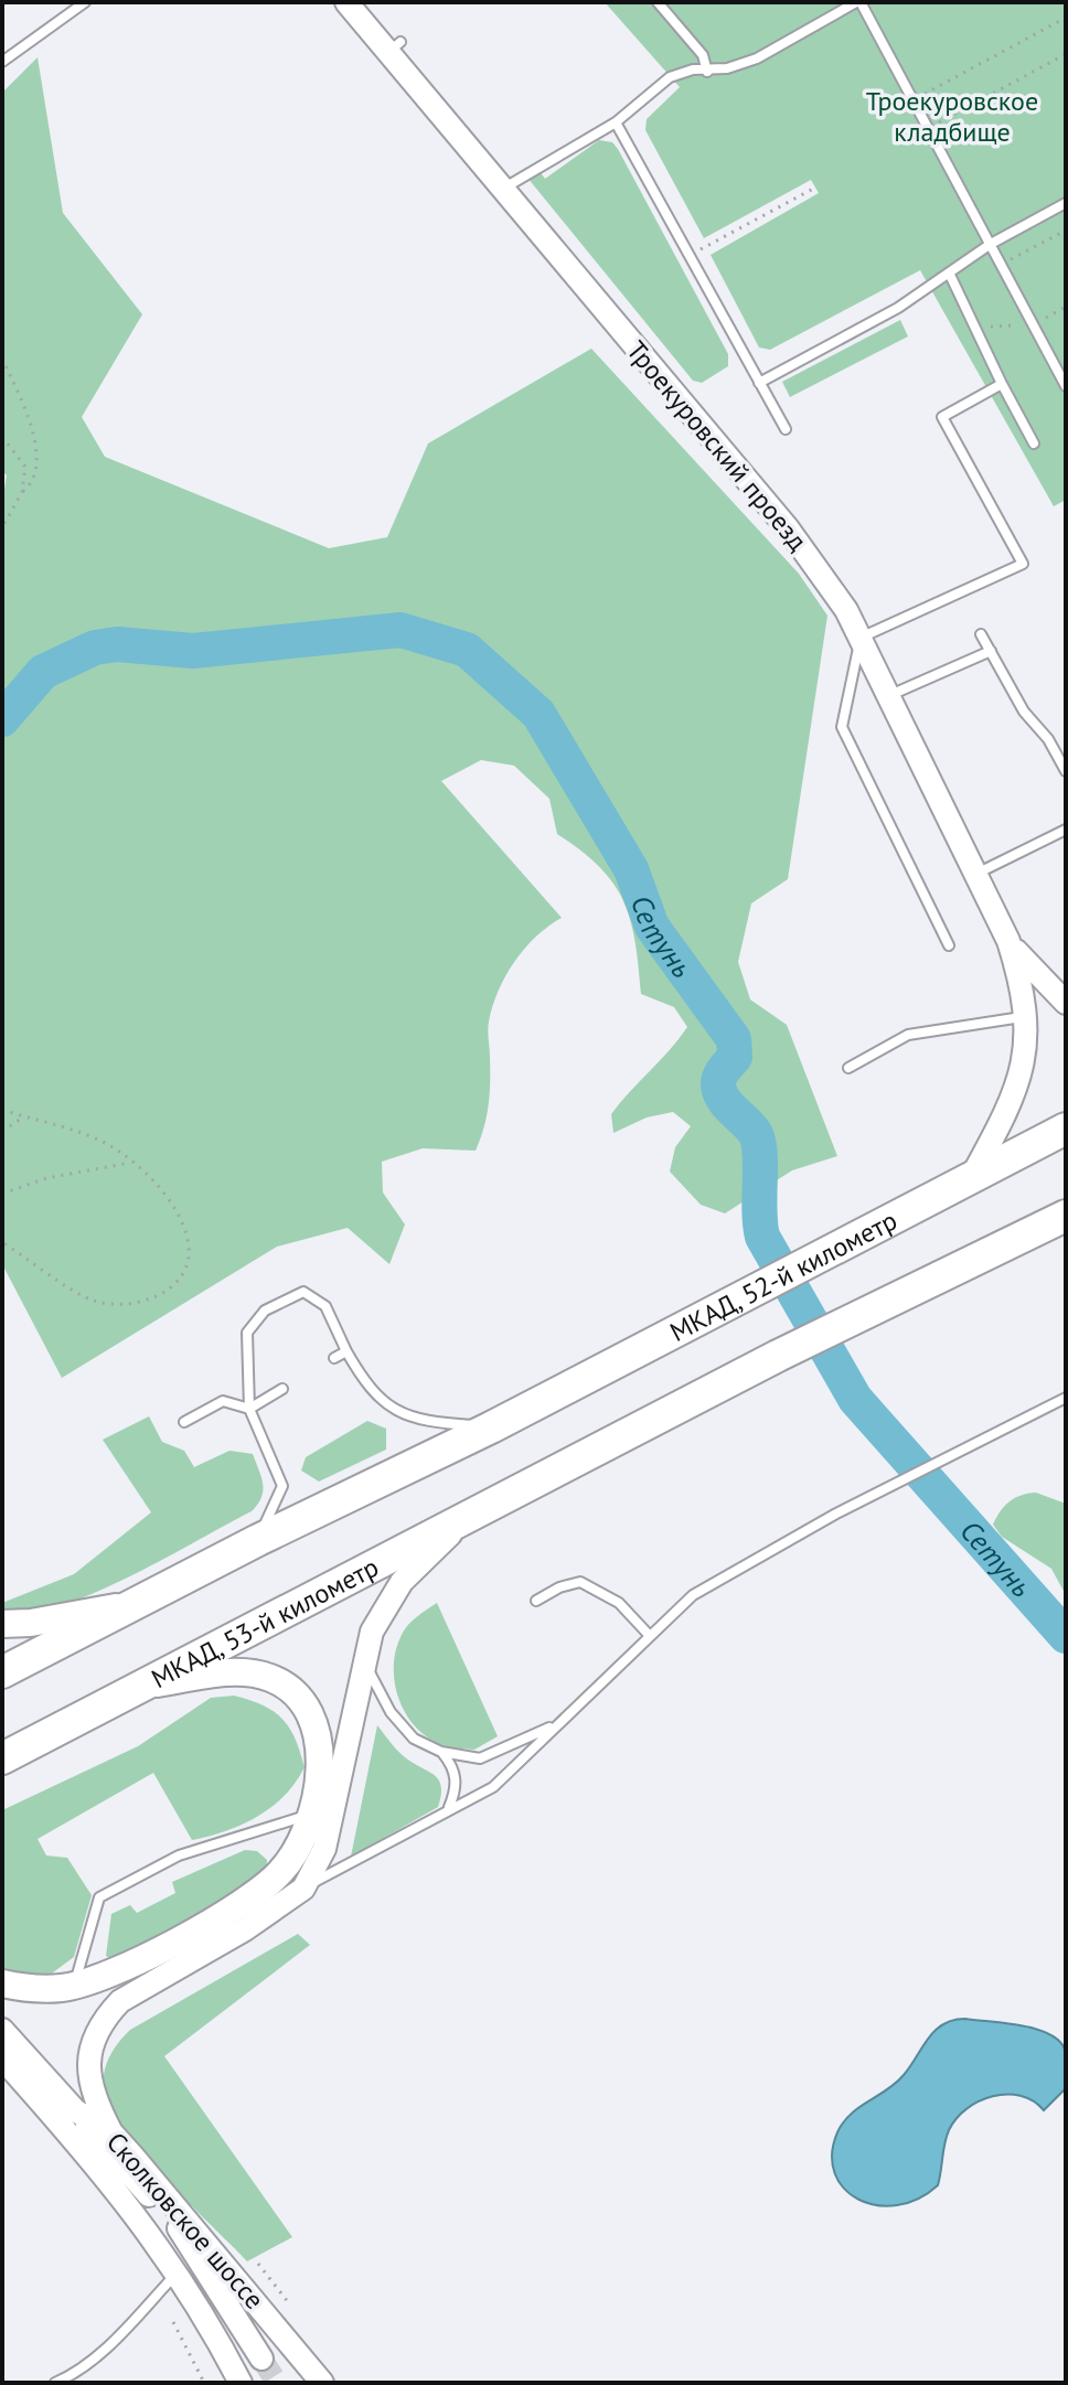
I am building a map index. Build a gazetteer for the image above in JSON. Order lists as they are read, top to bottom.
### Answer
{
  "streets": {
    "highway": ["МКАД, 52-й километр", "МКАД, 53-й километр"],
    "street": ["Троекуровский проезд", "Сколковское шоссе"]
  },
  "crossings": [
    ["Троекуровский проезд", "МКАД, 52-й километр"]
  ],
  "water": ["Сетунь"],
  "parks": ["Троекуровское кладбище"]
}
